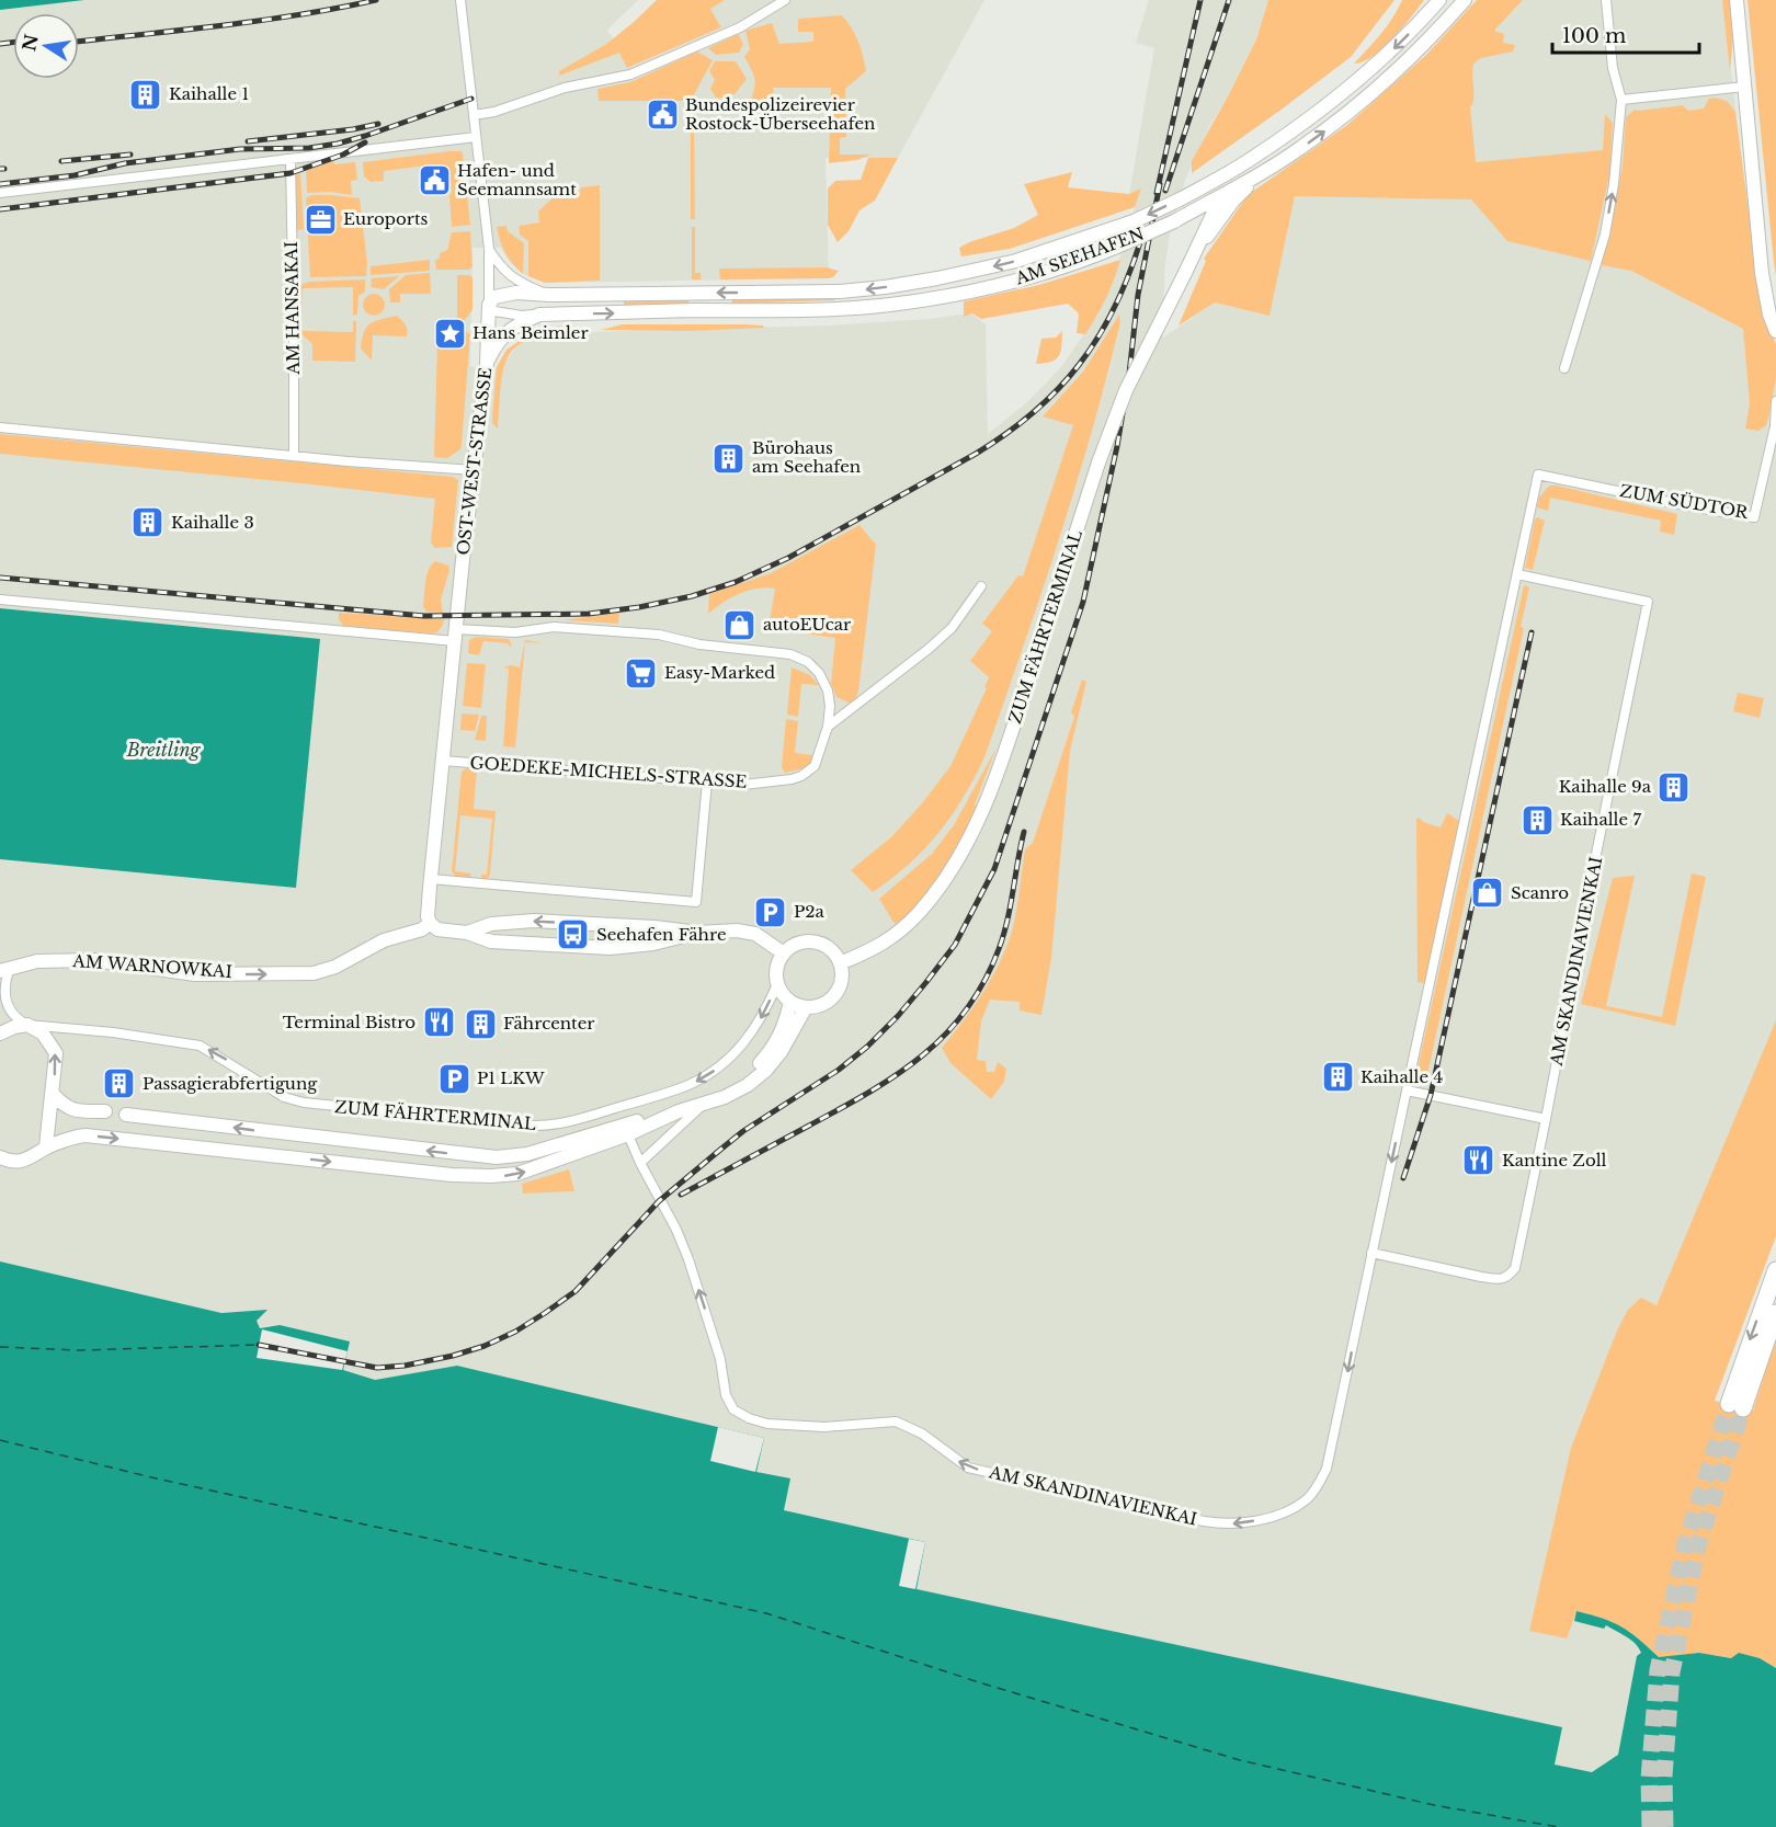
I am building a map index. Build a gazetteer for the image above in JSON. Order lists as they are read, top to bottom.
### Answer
{
  "streets": {
    "street": [
      "AM SEEHAFEN",
      "AM HANSAKAI",
      "OST-WEST-STRASSE",
      "ZUM SÜDTOR",
      "ZUM FÄHRTERMINAL",
      "GOEDEKE-MICHELS-STRASSE",
      "AM SKANDINAVIENKAI",
      "AM WARNOWKAI"
    ]
  },
  "crossings": [
    ["AM SEEHAFEN", "OST-WEST-STRASSE"],
    ["AM SEEHAFEN", "ZUM FÄHRTERMINAL"],
    ["OST-WEST-STRASSE", "GOEDEKE-MICHELS-STRASSE"],
    ["OST-WEST-STRASSE", "AM WARNOWKAI"],
    ["ZUM SÜDTOR", "AM SKANDINAVIENKAI"],
    ["ZUM FÄHRTERMINAL", "AM SKANDINAVIENKAI"],
    ["ZUM FÄHRTERMINAL", "AM WARNOWKAI"]
  ],
  "water": ["Breitling"],
  "places": {
    "building": [
      "Kaihalle 1",
      "Bürohaus am Seehafen",
      "Kaihalle 3",
      "Kaihalle 9a",
      "Kaihalle 7",
      "Fährcenter",
      "Kaihalle 4",
      "Passagierabfertigung"
    ],
    "public building": ["Bundespolizeirevier Rostock-Überseehafen", "Hafen- und Seemannsamt"],
    "office": ["Euroports"],
    "place": ["Hans Beimler"],
    "shop": ["autoEUcar", "Scanro"],
    "supermarket": ["Easy-Marked"],
    "parking": ["P2a", "P1 LKW"],
    "bus stop": ["Seehafen Fähre"],
    "restaurant": ["Terminal Bistro", "Kantine Zoll"]
  },
  "scale_bar": "100 m",
  "north": "left"
}
